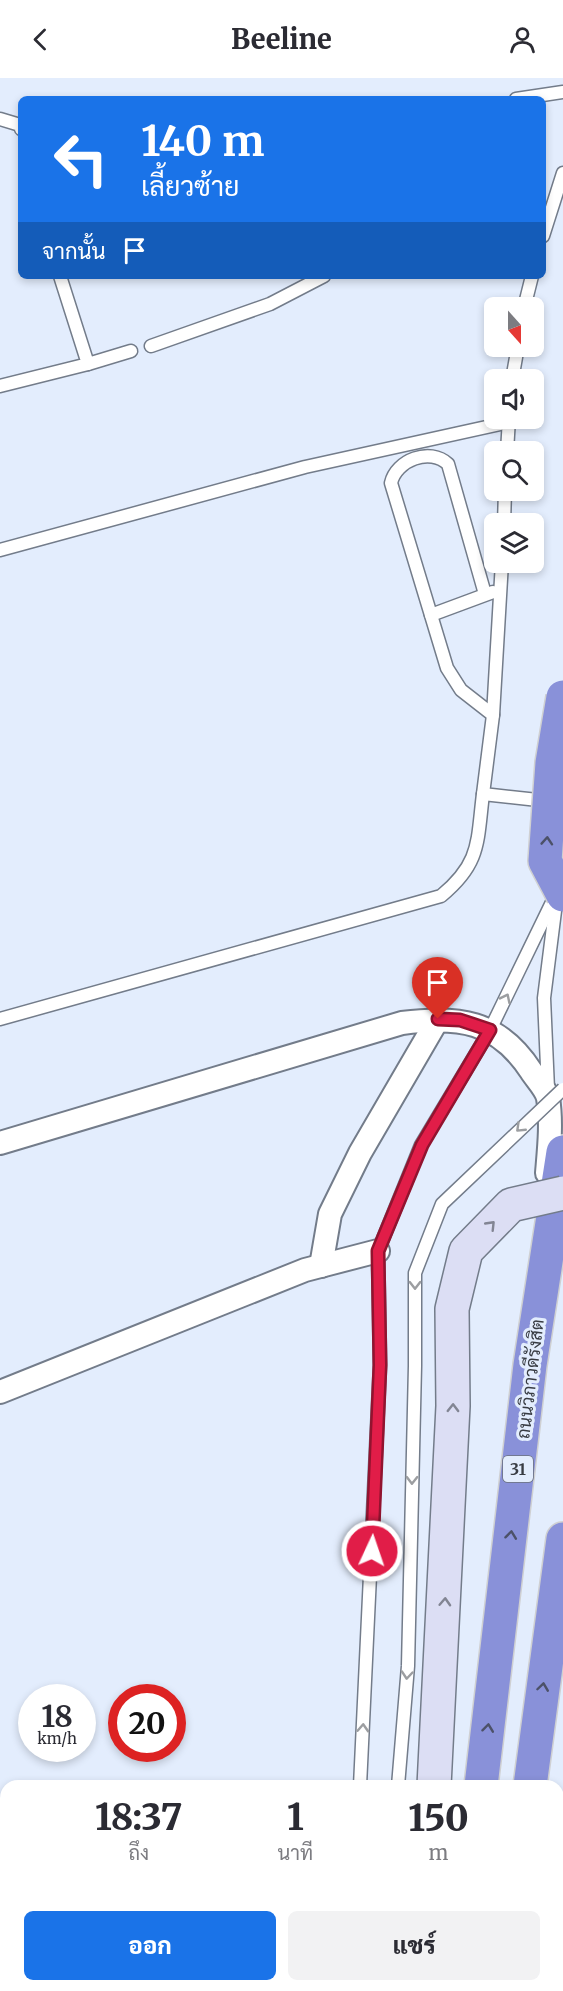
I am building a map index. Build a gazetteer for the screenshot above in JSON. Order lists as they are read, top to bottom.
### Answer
{
  "streets": {
    "highway": ["ถนนวิภาวดีรังสิต", "31"]
  },
  "north": "bottom",
  "page": {
    "header": "Beeline",
    "turn": ["140 m", "เลี้ยวซ้าย"],
    "then": "จากนั้น",
    "speed": "18 km/h",
    "limit": "20",
    "eta": [
      "18:37",
      "ถึง",
      "1",
      "นาที",
      "150",
      "m"
    ],
    "buttons": ["ออก", "แชร์"]
  }
}
